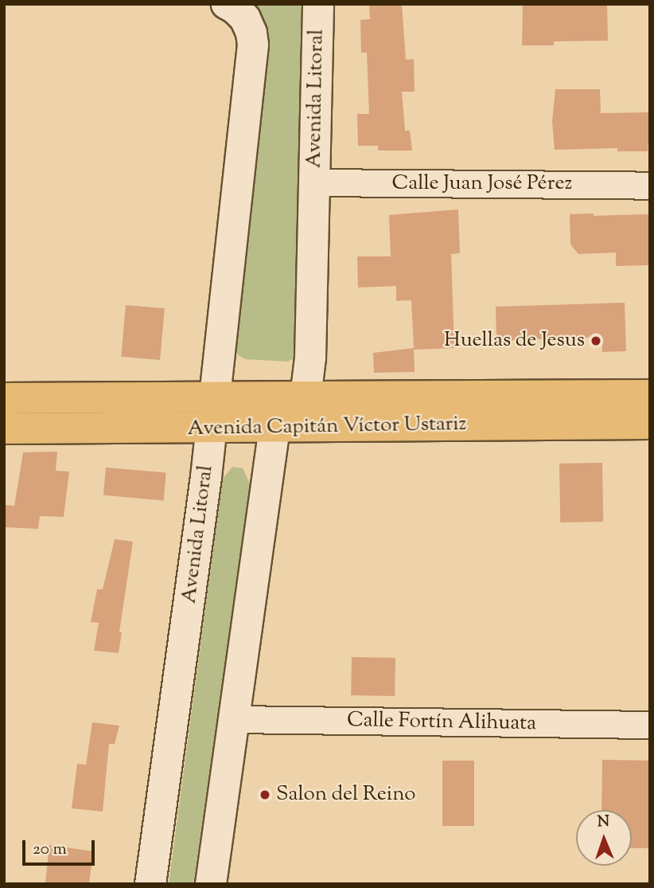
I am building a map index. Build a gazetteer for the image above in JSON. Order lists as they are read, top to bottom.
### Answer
{
  "streets": {
    "main road": ["Avenida Litoral", "Avenida Capitán Víctor Ustariz"],
    "street": ["Calle Juan José Pérez", "Calle Fortín Alihuata"]
  },
  "crossings": [
    ["Avenida Litoral", "Calle Juan José Pérez"],
    ["Avenida Litoral", "Avenida Capitán Víctor Ustariz"],
    ["Avenida Litoral", "Calle Fortín Alihuata"]
  ],
  "places": ["Huellas de Jesus", "Salon del Reino"],
  "scale_bar": "20 m",
  "north": "top"
}
